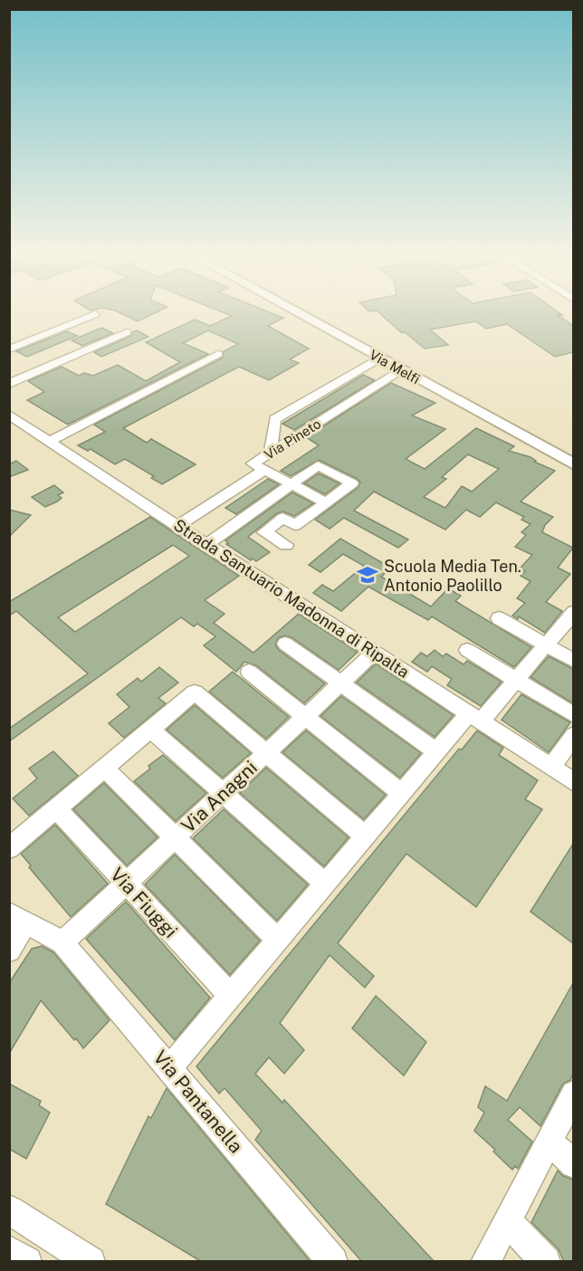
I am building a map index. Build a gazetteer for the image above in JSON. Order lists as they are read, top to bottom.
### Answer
{
  "streets": {
    "main road": ["Via Melfi"],
    "street": [
      "Via Pineto",
      "Strada Santuario Madonna di Ripalta",
      "Via Anagni",
      "Via Fiuggi",
      "Via Pantanella"
    ]
  },
  "crossings": [
    ["Via Melfi", "Via Pineto"],
    ["Via Pineto", "Strada Santuario Madonna di Ripalta"],
    ["Strada Santuario Madonna di Ripalta", "Via Anagni"],
    ["Via Anagni", "Via Fiuggi"],
    ["Via Anagni", "Via Pantanella"]
  ],
  "places": {
    "school or university": ["Scuola Media Ten. Antonio Paolillo"]
  }
}
